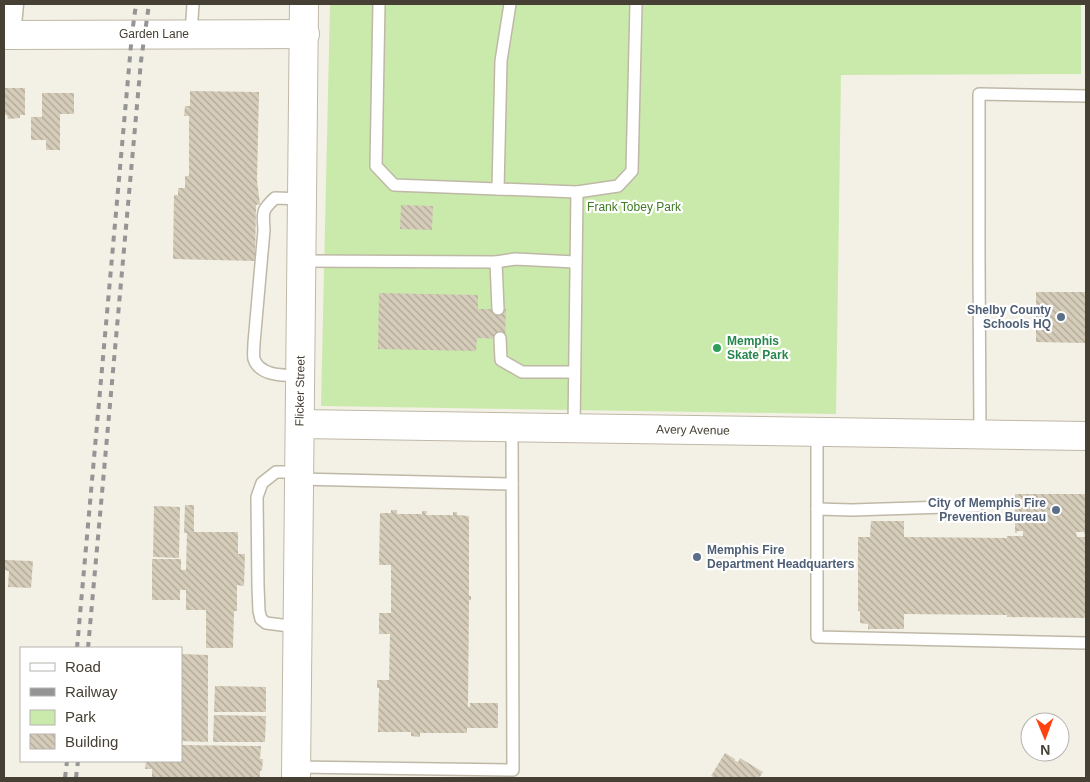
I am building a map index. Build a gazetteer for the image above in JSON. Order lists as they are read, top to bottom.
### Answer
{
  "streets": {
    "street": ["Garden Lane", "Flicker Street", "Avery Avenue"]
  },
  "crossings": [
    ["Garden Lane", "Flicker Street"],
    ["Flicker Street", "Avery Avenue"]
  ],
  "parks": ["Frank Tobey Park"],
  "places": [
    "Shelby County Schools HQ",
    "Memphis Skate Park",
    "City of Memphis Fire Prevention Bureau",
    "Memphis Fire Department Headquarters"
  ],
  "legend": [
    "Road",
    "Railway",
    "Park",
    "Building"
  ],
  "north": "bottom"
}
